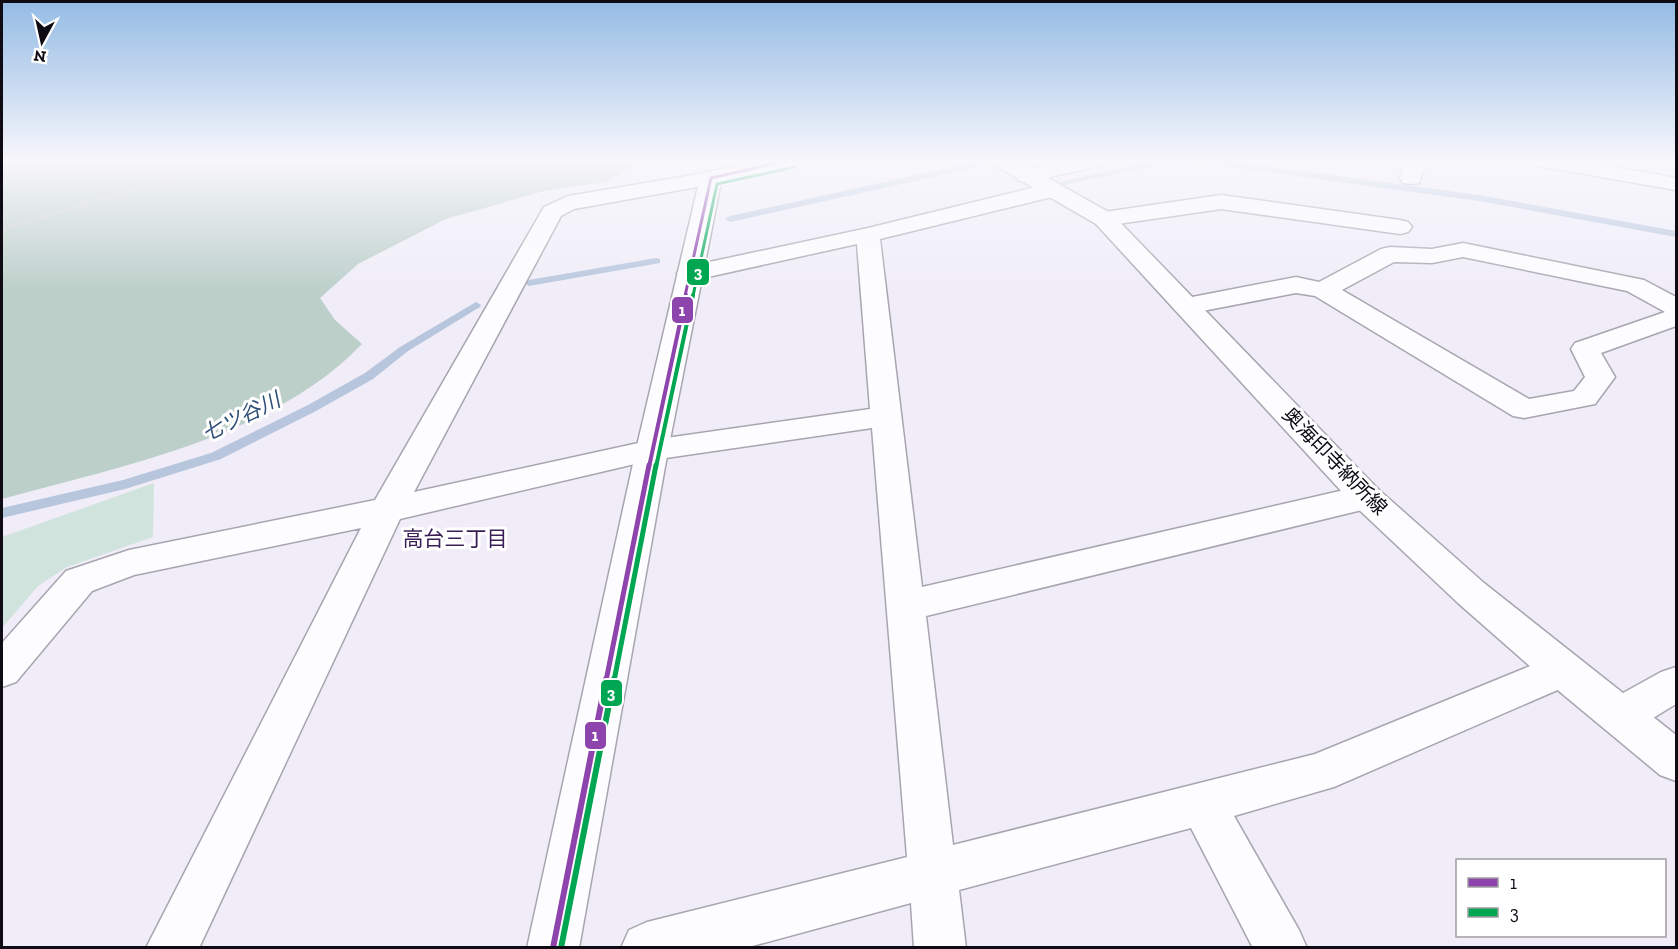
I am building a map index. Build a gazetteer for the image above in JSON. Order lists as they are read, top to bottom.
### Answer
{
  "streets": {
    "street": ["奥海印寺納所線"]
  },
  "districts": ["高台三丁目"],
  "water": ["七ツ谷川"],
  "lines": ["transit line 1", "transit line 3"],
  "legend": ["1", "3"],
  "north": "bottom"
}
